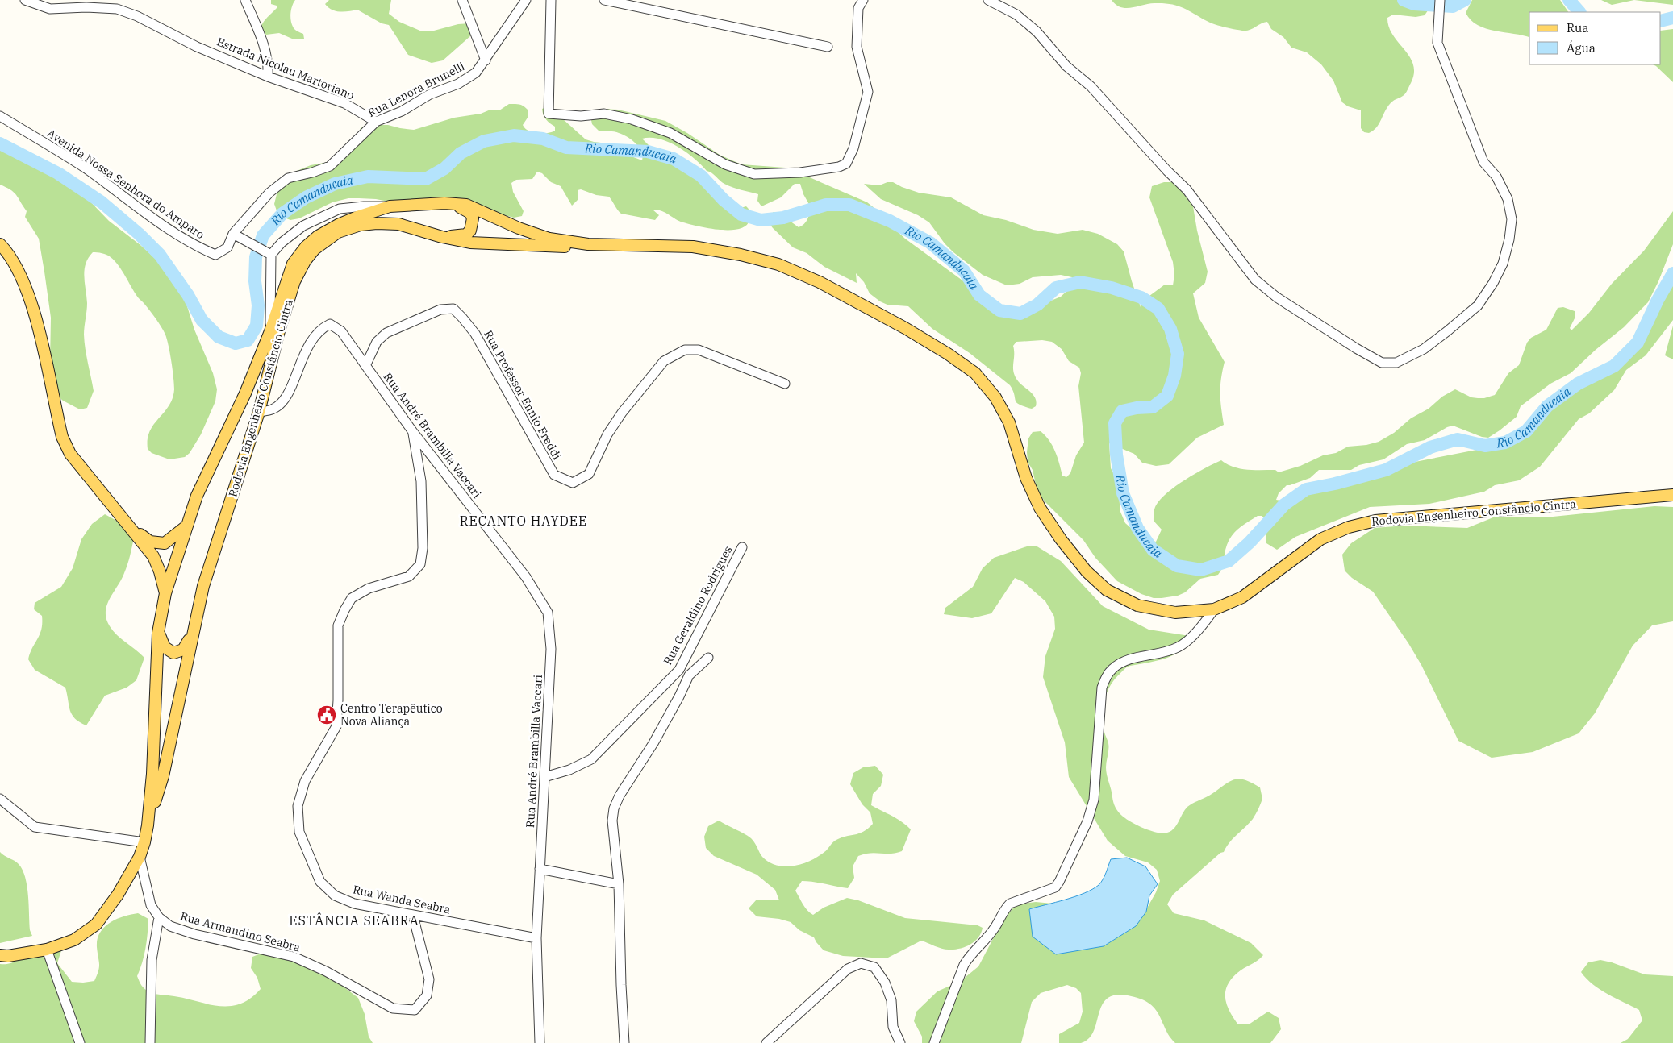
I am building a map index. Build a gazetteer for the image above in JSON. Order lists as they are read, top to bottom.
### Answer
{
  "streets": {
    "main road": ["Rodovia Engenheiro Constâncio Cintra"],
    "street": [
      "Estrada Nicolau Martoriano",
      "Rua Lenora Brunelli",
      "Avenida Nossa Senhora do Amparo",
      "Rua Professor Ennio Freddi",
      "Rua André Brambilla Vaccari",
      "Rua Geraldino Rodrigues",
      "Rua Wanda Seabra",
      "Rua Armandino Seabra"
    ]
  },
  "crossings": [
    ["Estrada Nicolau Martoriano", "Rua Lenora Brunelli"],
    ["Rua Lenora Brunelli", "Avenida Nossa Senhora do Amparo"],
    ["Rua Professor Ennio Freddi", "Rua André Brambilla Vaccari"],
    ["Rodovia Engenheiro Constâncio Cintra", "Rua André Brambilla Vaccari"],
    ["Rua André Brambilla Vaccari", "Rua Geraldino Rodrigues"],
    ["Rua André Brambilla Vaccari", "Rua Wanda Seabra"],
    ["Rua Wanda Seabra", "Rua Armandino Seabra"]
  ],
  "districts": ["RECANTO HAYDEE", "ESTÂNCIA SEABRA"],
  "water": ["Rio Camanducaia"],
  "places": {
    "public building": ["Centro Terapêutico Nova Aliança"]
  },
  "legend": ["Rua", "Água"]
}
